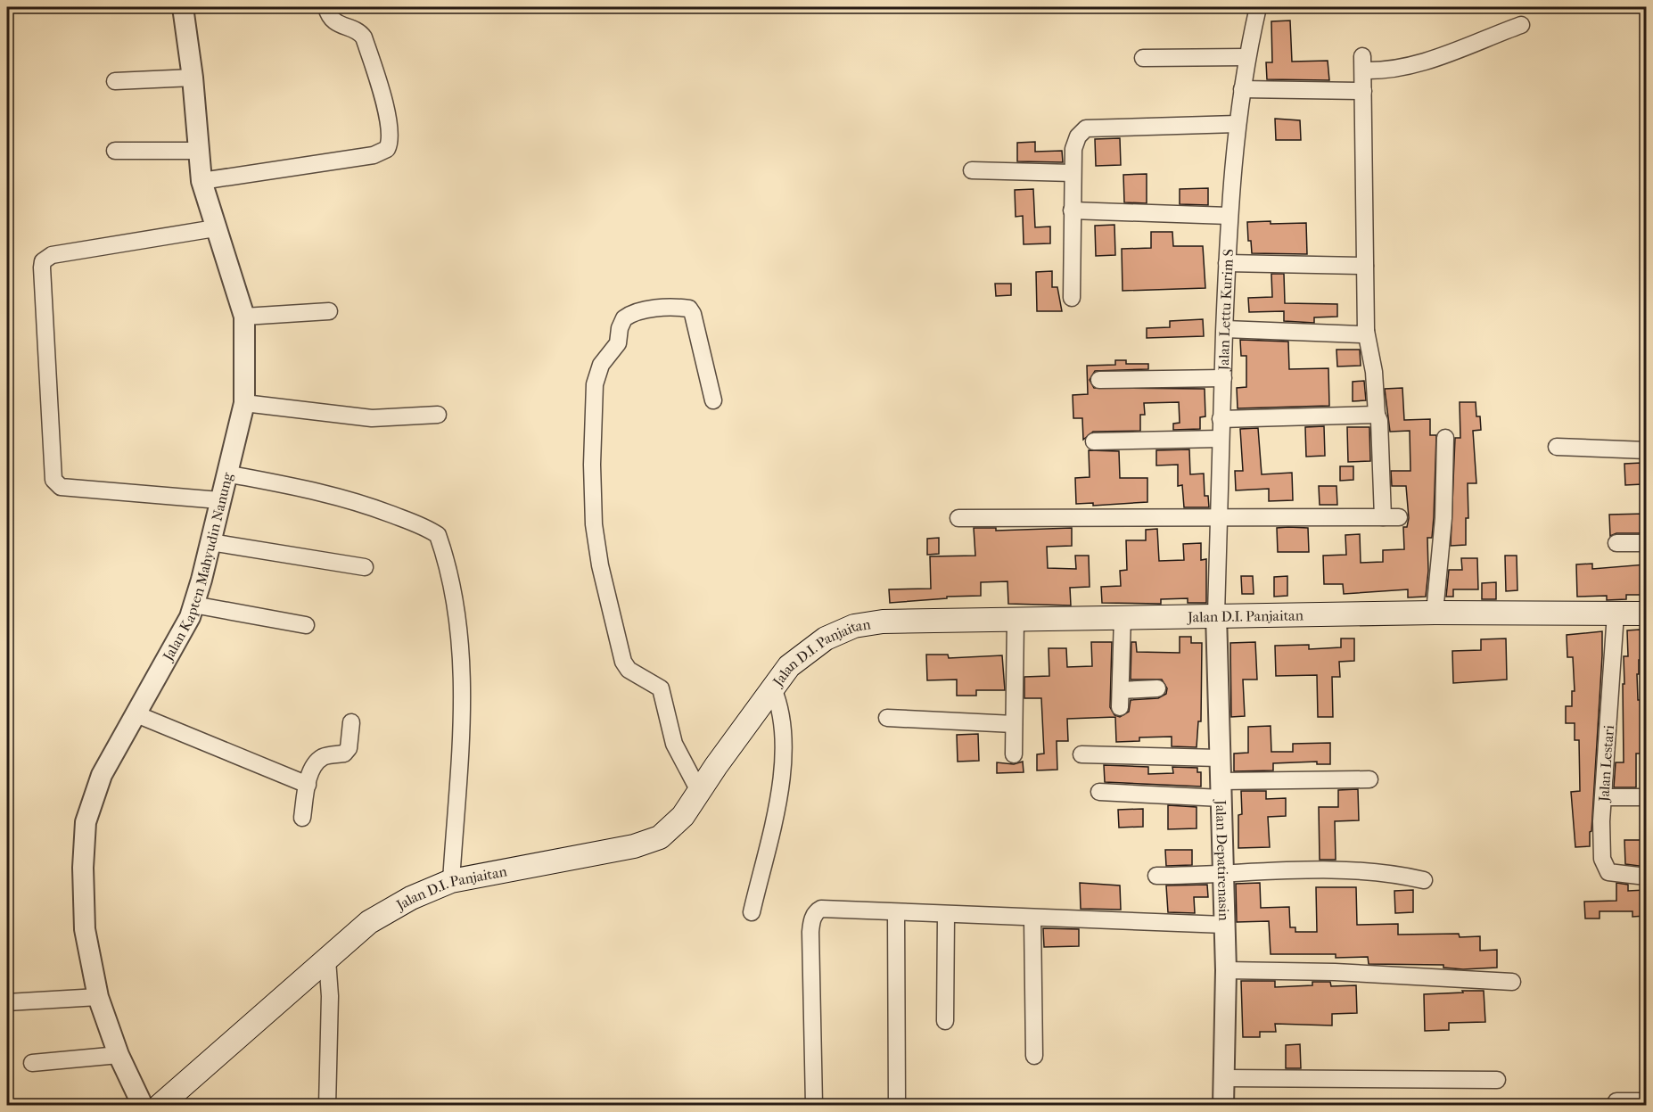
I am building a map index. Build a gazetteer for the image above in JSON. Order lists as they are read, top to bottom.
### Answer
{
  "streets": {
    "main road": ["Jalan D.I. Panjaitan"],
    "street": [
      "Jalan Lettu Kurim S",
      "Jalan Kapten Mahyudin Nanung",
      "Jalan Lestari",
      "Jalan Depatirenasin"
    ]
  },
  "crossings": [
    ["Jalan Lettu Kurim S", "Jalan D.I. Panjaitan"],
    ["Jalan Lettu Kurim S", "Jalan Depatirenasin"],
    ["Jalan D.I. Panjaitan", "Jalan Lestari"],
    ["Jalan D.I. Panjaitan", "Jalan Depatirenasin"]
  ]
}
